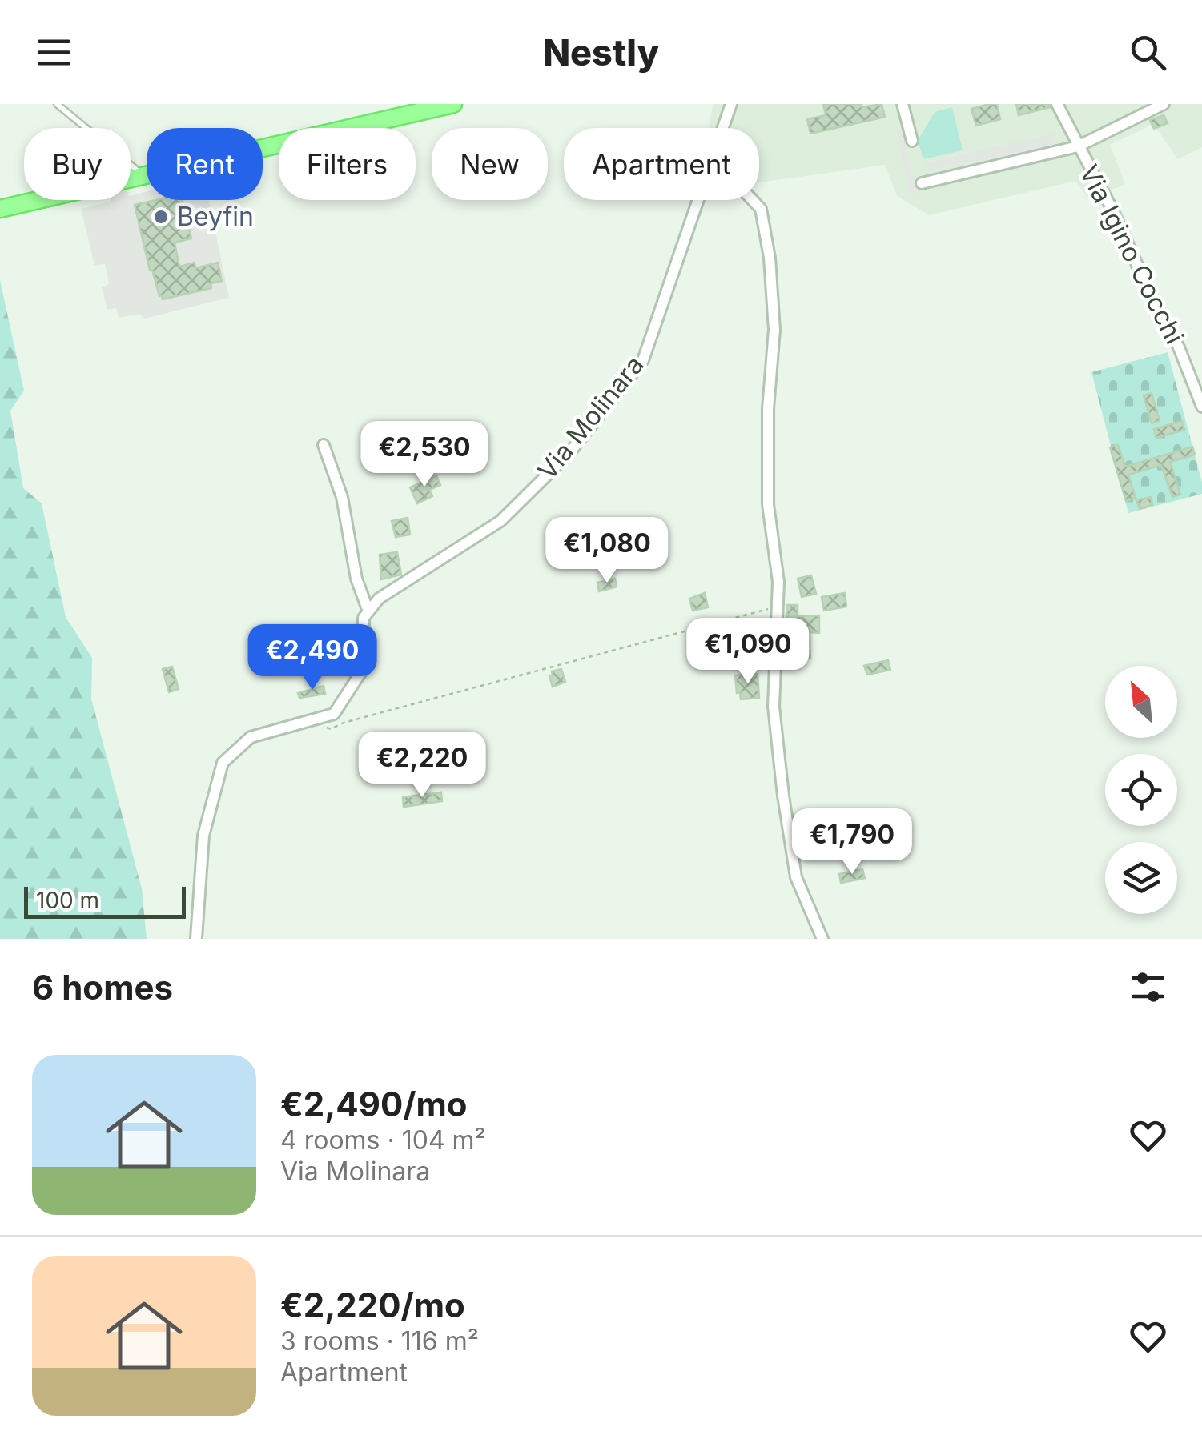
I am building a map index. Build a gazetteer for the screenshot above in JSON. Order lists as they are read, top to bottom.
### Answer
{
  "streets": {
    "street": ["Via Igino Cocchi", "Via Molinara"]
  },
  "places": ["Beyfin"],
  "scale_bar": "100 m",
  "north": "top left",
  "page": {
    "header": "Nestly",
    "chip": [
      "Buy",
      "Rent",
      "Filters",
      "New",
      "Apartment"
    ],
    "price": [
      "€2,530",
      "€1,080",
      "€1,090",
      "€2,490",
      "€2,220",
      "€1,790"
    ],
    "scale": "100 m",
    "heading": "6 homes",
    "list": [
      {
        "name": "€2,490/mo",
        "note": "4 rooms · 104 m² · Via Molinara"
      },
      {
        "name": "€2,220/mo",
        "note": "3 rooms · 116 m² · Apartment"
      }
    ]
  }
}
